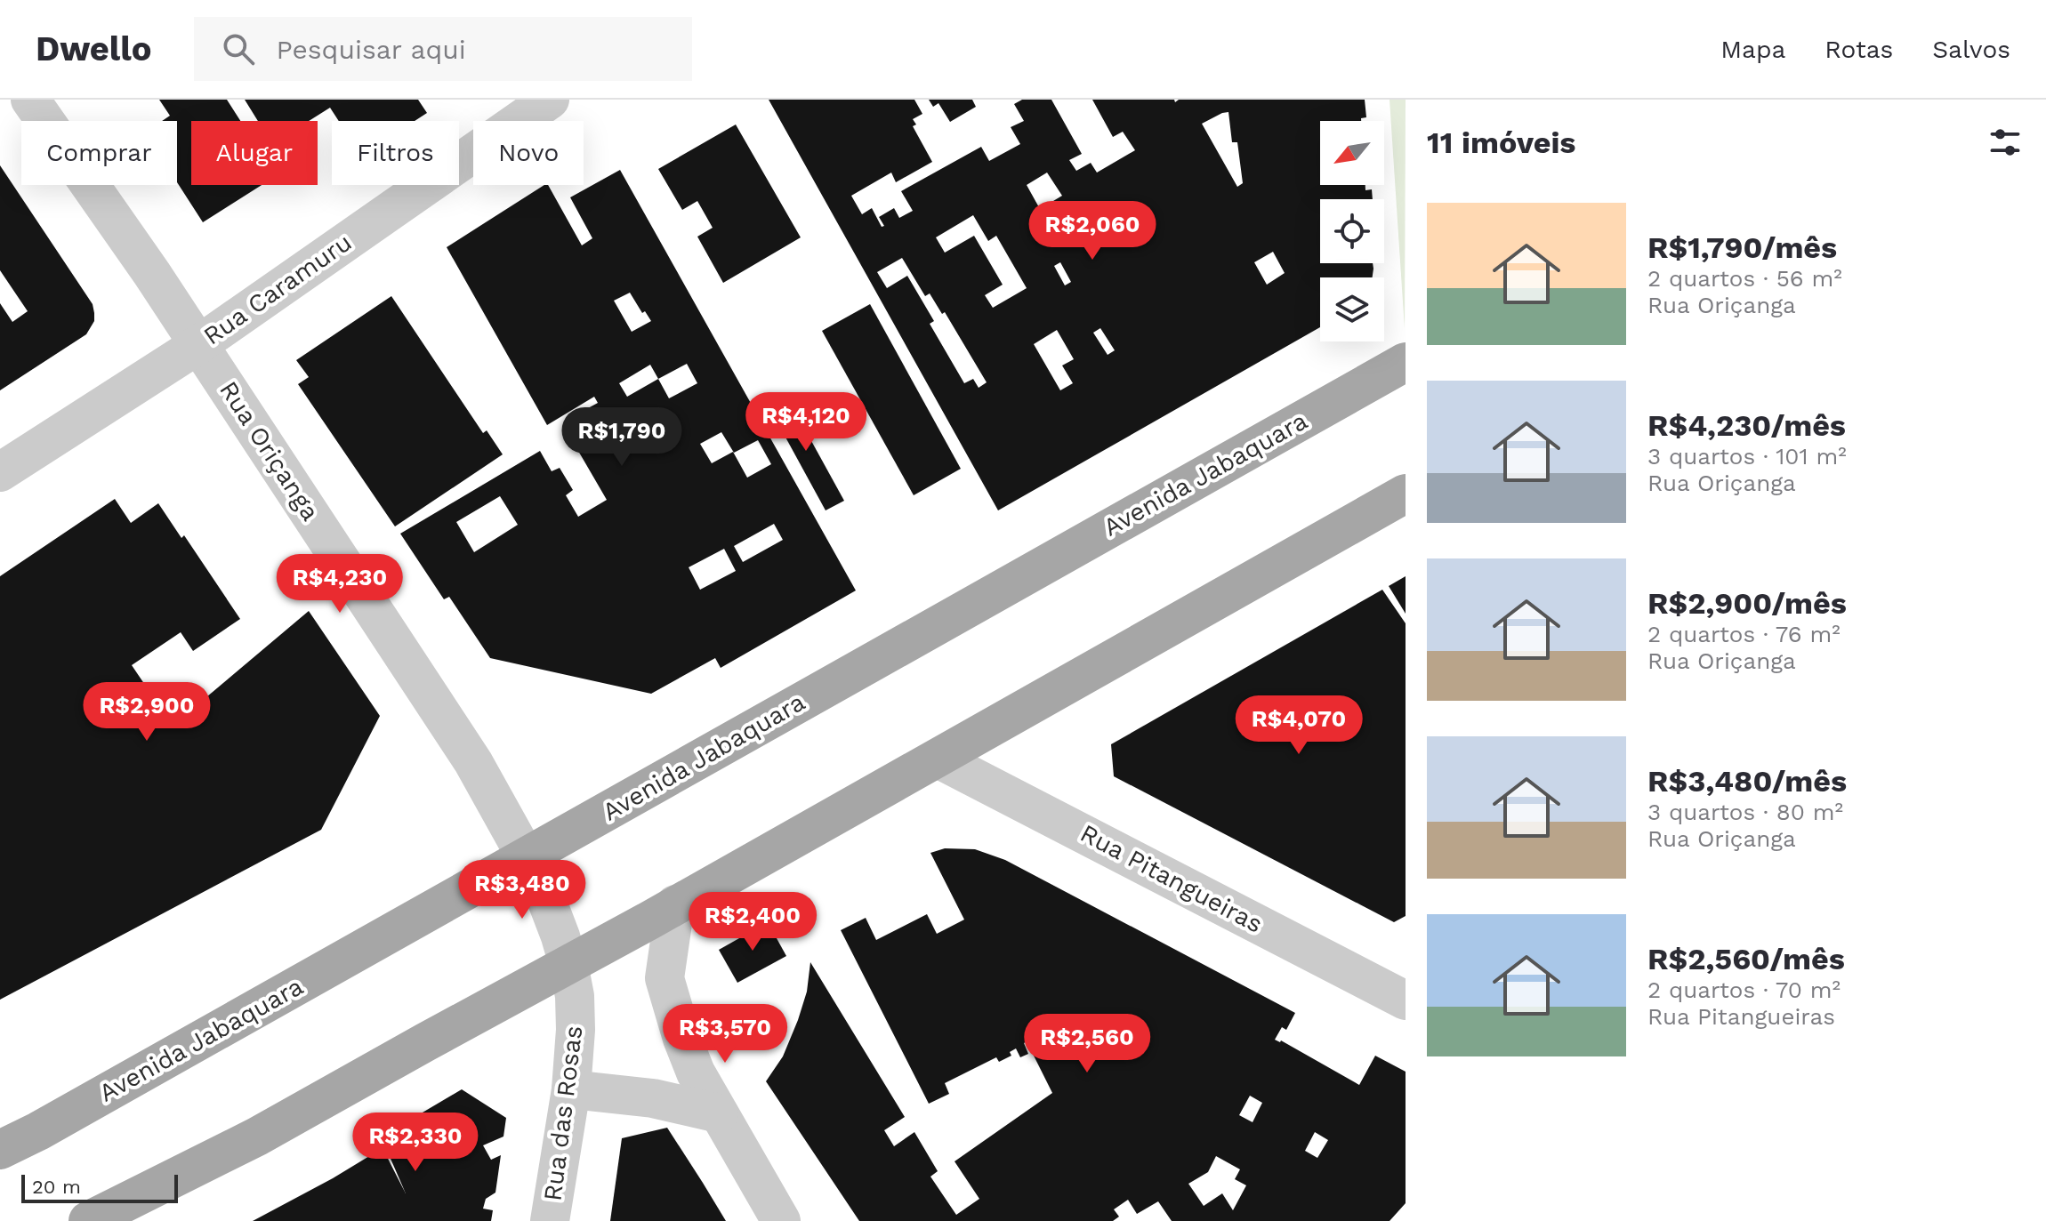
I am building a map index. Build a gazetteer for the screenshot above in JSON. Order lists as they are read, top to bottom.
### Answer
{
  "streets": {
    "main road": ["Avenida Jabaquara"],
    "street": [
      "Rua Caramuru",
      "Rua Oriçanga",
      "Rua Pitangueiras",
      "Rua das Rosas"
    ]
  },
  "crossings": [
    ["Rua Caramuru", "Rua Oriçanga"],
    ["Rua Oriçanga", "Avenida Jabaquara"],
    ["Rua Oriçanga", "Rua das Rosas"]
  ],
  "scale_bar": "20 m",
  "north": "bottom left",
  "page": {
    "header": "Dwello",
    "search": "Pesquisar aqui",
    "nav": ["Mapa", "Rotas", "Salvos"],
    "heading": "11 imóveis",
    "chip": [
      "Comprar",
      "Alugar",
      "Filtros",
      "Novo"
    ],
    "list": [
      {
        "name": "R$1,790/mês",
        "note": "2 quartos · 56 m² · Rua Oriçanga"
      },
      {
        "name": "R$4,230/mês",
        "note": "3 quartos · 101 m² · Rua Oriçanga"
      },
      {
        "name": "R$2,900/mês",
        "note": "2 quartos · 76 m² · Rua Oriçanga"
      },
      {
        "name": "R$3,480/mês",
        "note": "3 quartos · 80 m² · Rua Oriçanga"
      },
      {
        "name": "R$2,560/mês",
        "note": "2 quartos · 70 m² · Rua Pitangueiras"
      }
    ],
    "price": [
      "R$2,060",
      "R$4,120",
      "R$1,790",
      "R$4,230",
      "R$2,900",
      "R$4,070",
      "R$3,480",
      "R$2,400",
      "R$3,570",
      "R$2,560",
      "R$2,330"
    ],
    "scale": "20 m"
  }
}
